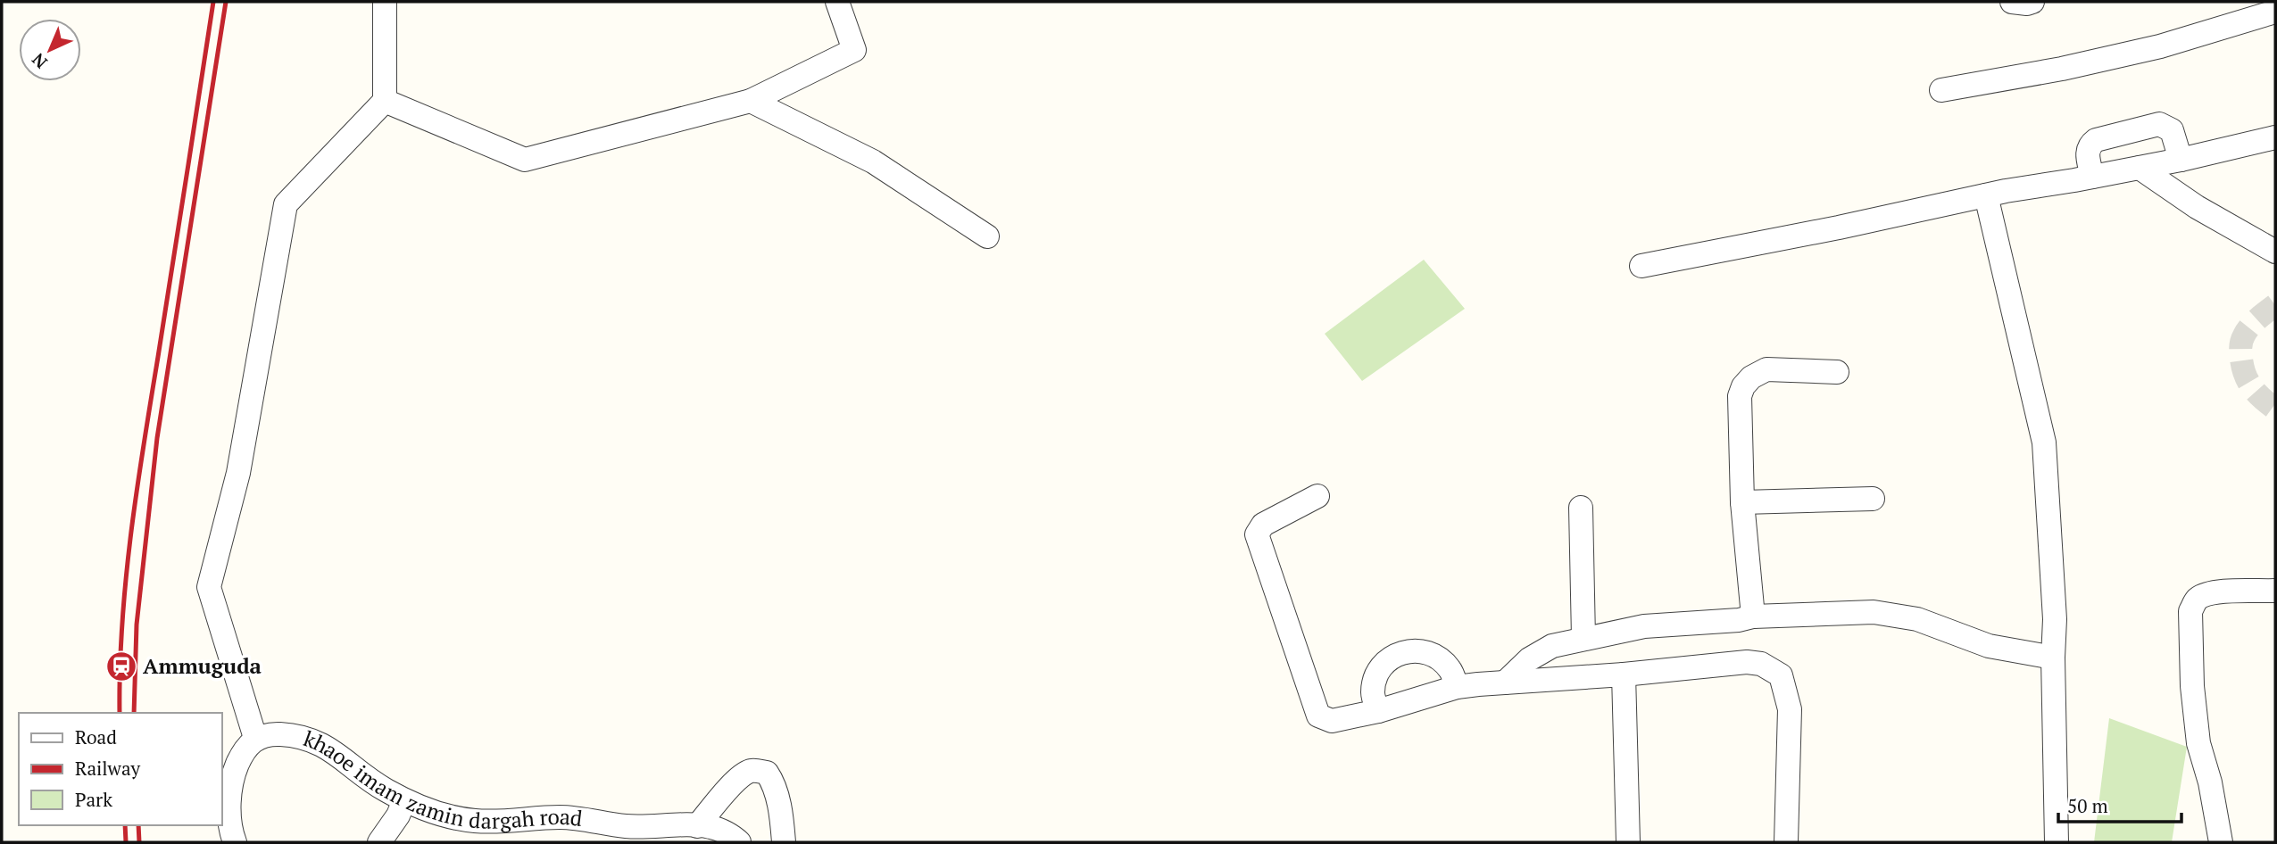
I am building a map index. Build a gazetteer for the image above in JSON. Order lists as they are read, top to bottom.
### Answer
{
  "streets": {
    "street": ["khaoe imam zamin dargah road"]
  },
  "places": {
    "station": ["Ammuguda"]
  },
  "legend": ["Road", "Railway", "Park"],
  "scale_bar": "50 m",
  "north": "bottom left"
}
